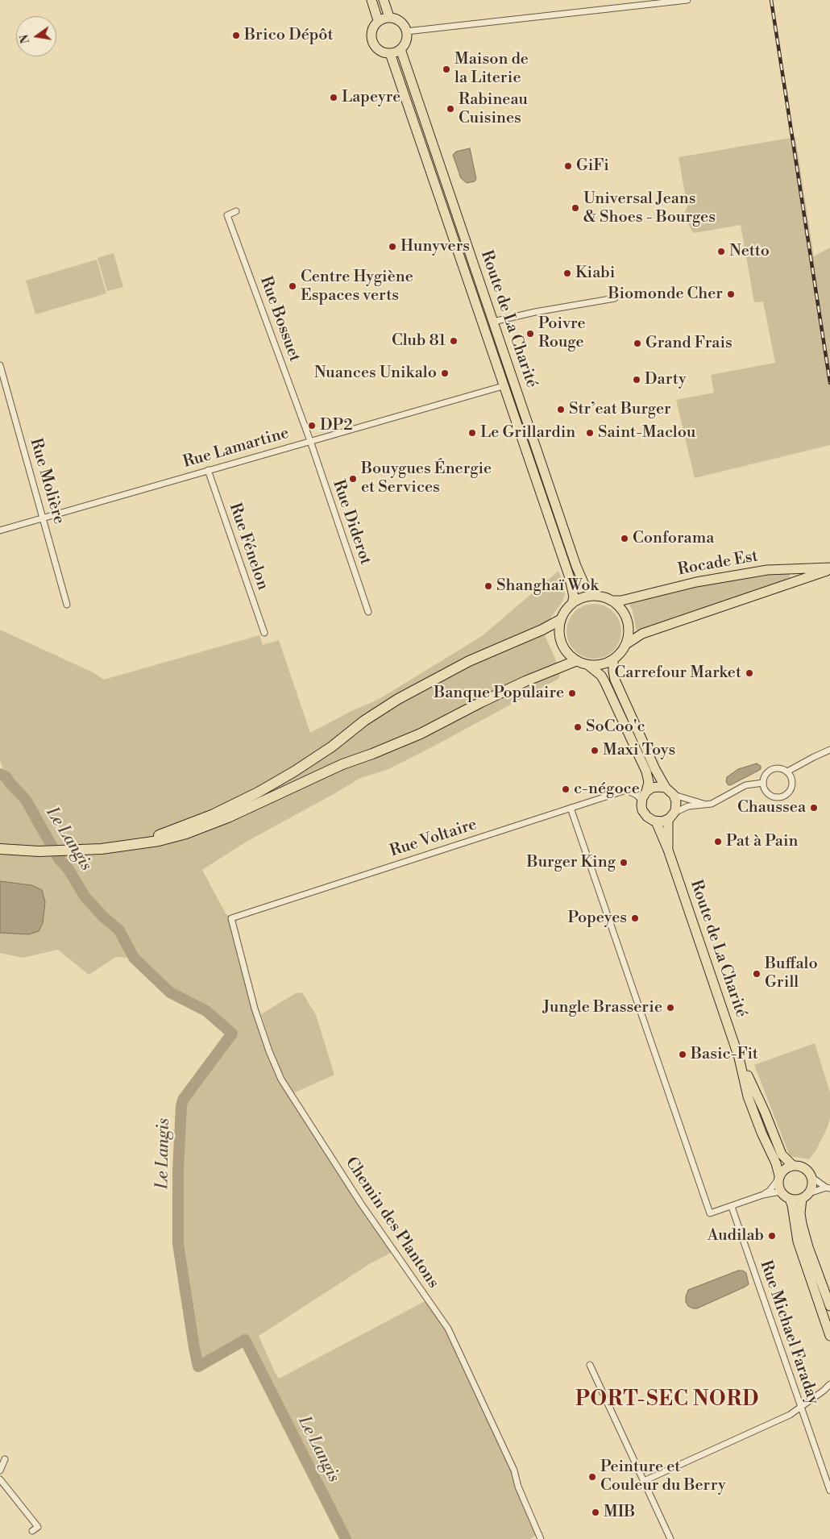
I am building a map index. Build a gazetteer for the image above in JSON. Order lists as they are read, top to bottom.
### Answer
{
  "streets": {
    "main road": ["Route de La Charité", "Rocade Est"],
    "street": [
      "Rue Bossuet",
      "Rue Lamartine",
      "Rue Molière",
      "Rue Diderot",
      "Rue Fénelon",
      "Rue Voltaire",
      "Chemin des Plantons",
      "Rue Michael Faraday"
    ]
  },
  "crossings": [
    ["Rue Bossuet", "Rue Lamartine"],
    ["Rue Bossuet", "Rue Diderot"],
    ["Route de La Charité", "Rue Lamartine"],
    ["Route de La Charité", "Rocade Est"],
    ["Route de La Charité", "Rue Voltaire"],
    ["Rue Lamartine", "Rue Molière"],
    ["Rue Lamartine", "Rue Diderot"],
    ["Rue Lamartine", "Rue Fénelon"],
    ["Rue Voltaire", "Chemin des Plantons"]
  ],
  "districts": ["PORT-SEC NORD"],
  "water": ["Le Langis"],
  "places": [
    "Brico Dépôt",
    "Maison de la Literie",
    "Lapeyre",
    "Rabineau Cuisines",
    "GiFi",
    "Universal Jeans & Shoes - Bourges",
    "Hunyvers",
    "Netto",
    "Kiabi",
    "Centre Hygiène Espaces verts",
    "Biomonde Cher",
    "Poivre Rouge",
    "Club 81",
    "Grand Frais",
    "Nuances Unikalo",
    "Darty",
    "Str’eat Burger",
    "DP2",
    "Le Grillardin",
    "Saint-Maclou",
    "Bouygues Énergie et Services",
    "Conforama",
    "Shanghaï Wok",
    "Carrefour Market",
    "Banque Populaire",
    "SoCoo'c",
    "Maxi Toys",
    "c-négoce",
    "Chaussea",
    "Pat à Pain",
    "Burger King",
    "Popeyes",
    "Buffalo Grill",
    "Jungle Brasserie",
    "Basic-Fit",
    "Audilab",
    "Peinture et Couleur du Berry",
    "MIB"
  ],
  "north": "left"
}
